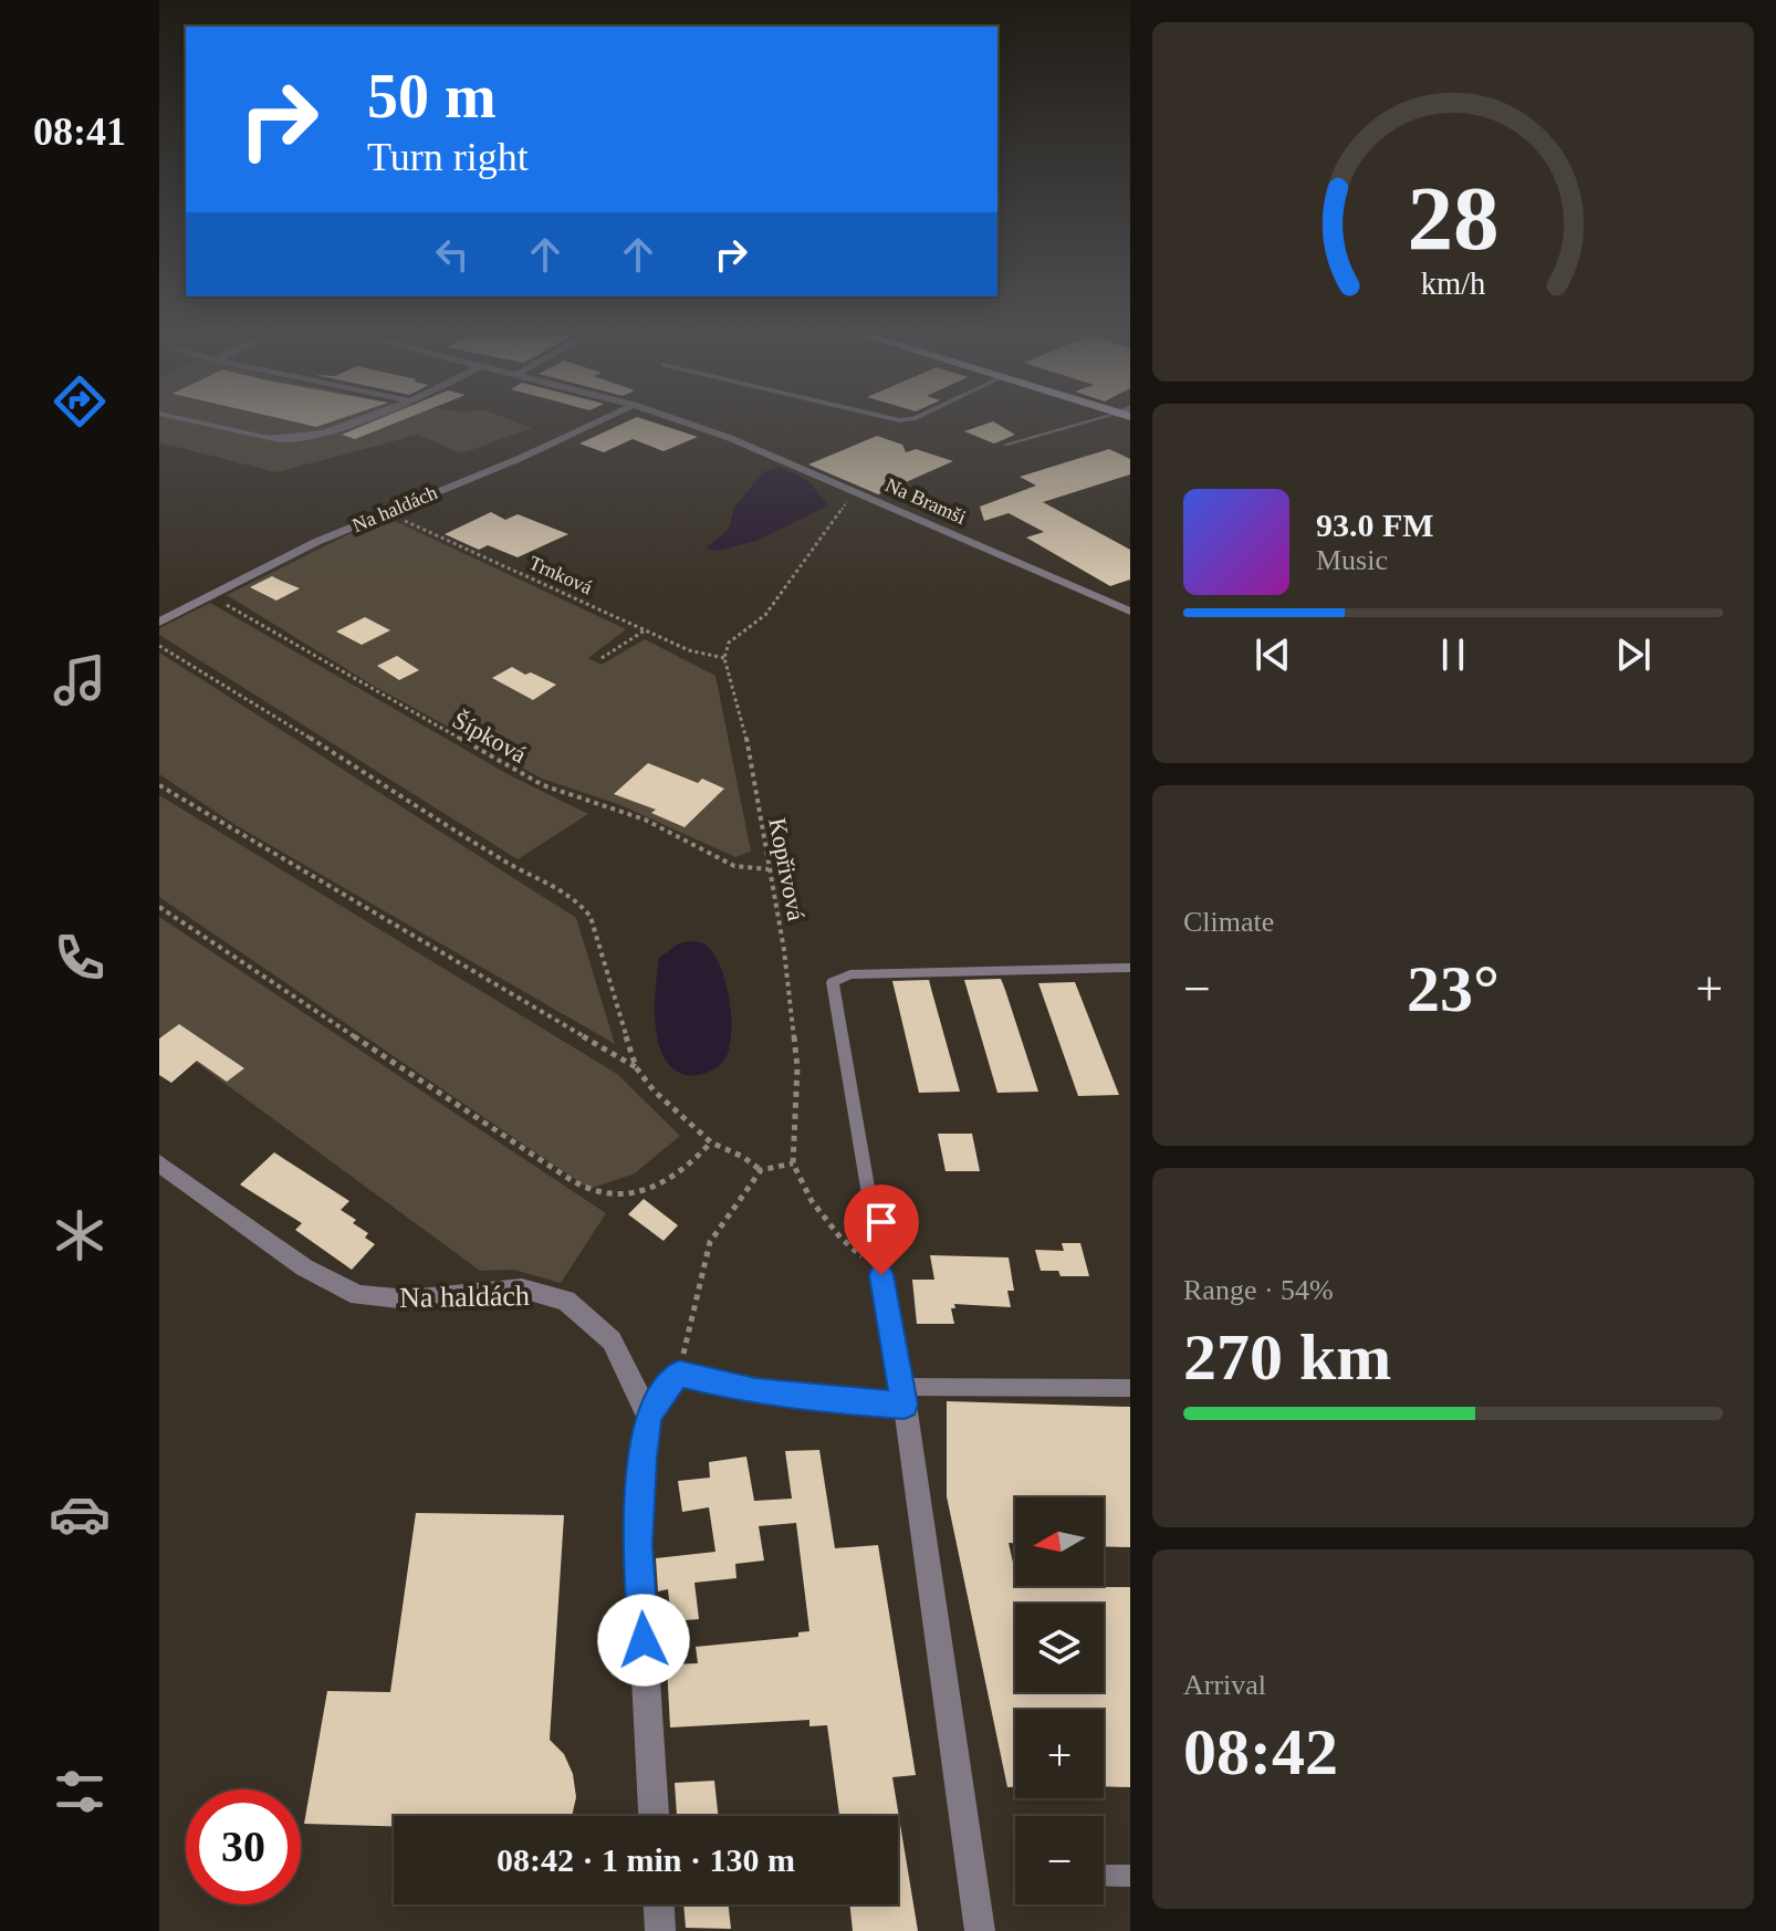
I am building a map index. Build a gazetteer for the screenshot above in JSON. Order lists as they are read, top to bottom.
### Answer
{
  "streets": {
    "street": ["Na Bramši", "Na haldách"],
    "path": ["Trnková", "Šípková", "Kopřivová"]
  },
  "crossings": [
    ["Na haldách", "Trnková"],
    ["Na haldách", "Šípková"],
    ["Trnková", "Kopřivová"],
    ["Šípková", "Kopřivová"]
  ],
  "north": "left",
  "page": {
    "tabs": "08:41",
    "turn": ["50 m", "Turn right"],
    "song": ["93.0 FM", "Music"],
    "tile": [
      "Climate",
      ["Range · 54%", "270 km"],
      ["Arrival", "08:42"]
    ],
    "heat": ["−", "23°", "+"],
    "map_buttons": ["+", "−"],
    "limit": "30",
    "trip": "08:42 · 1 min · 130 m",
    "gauge": ["28", "km/h"]
  }
}
